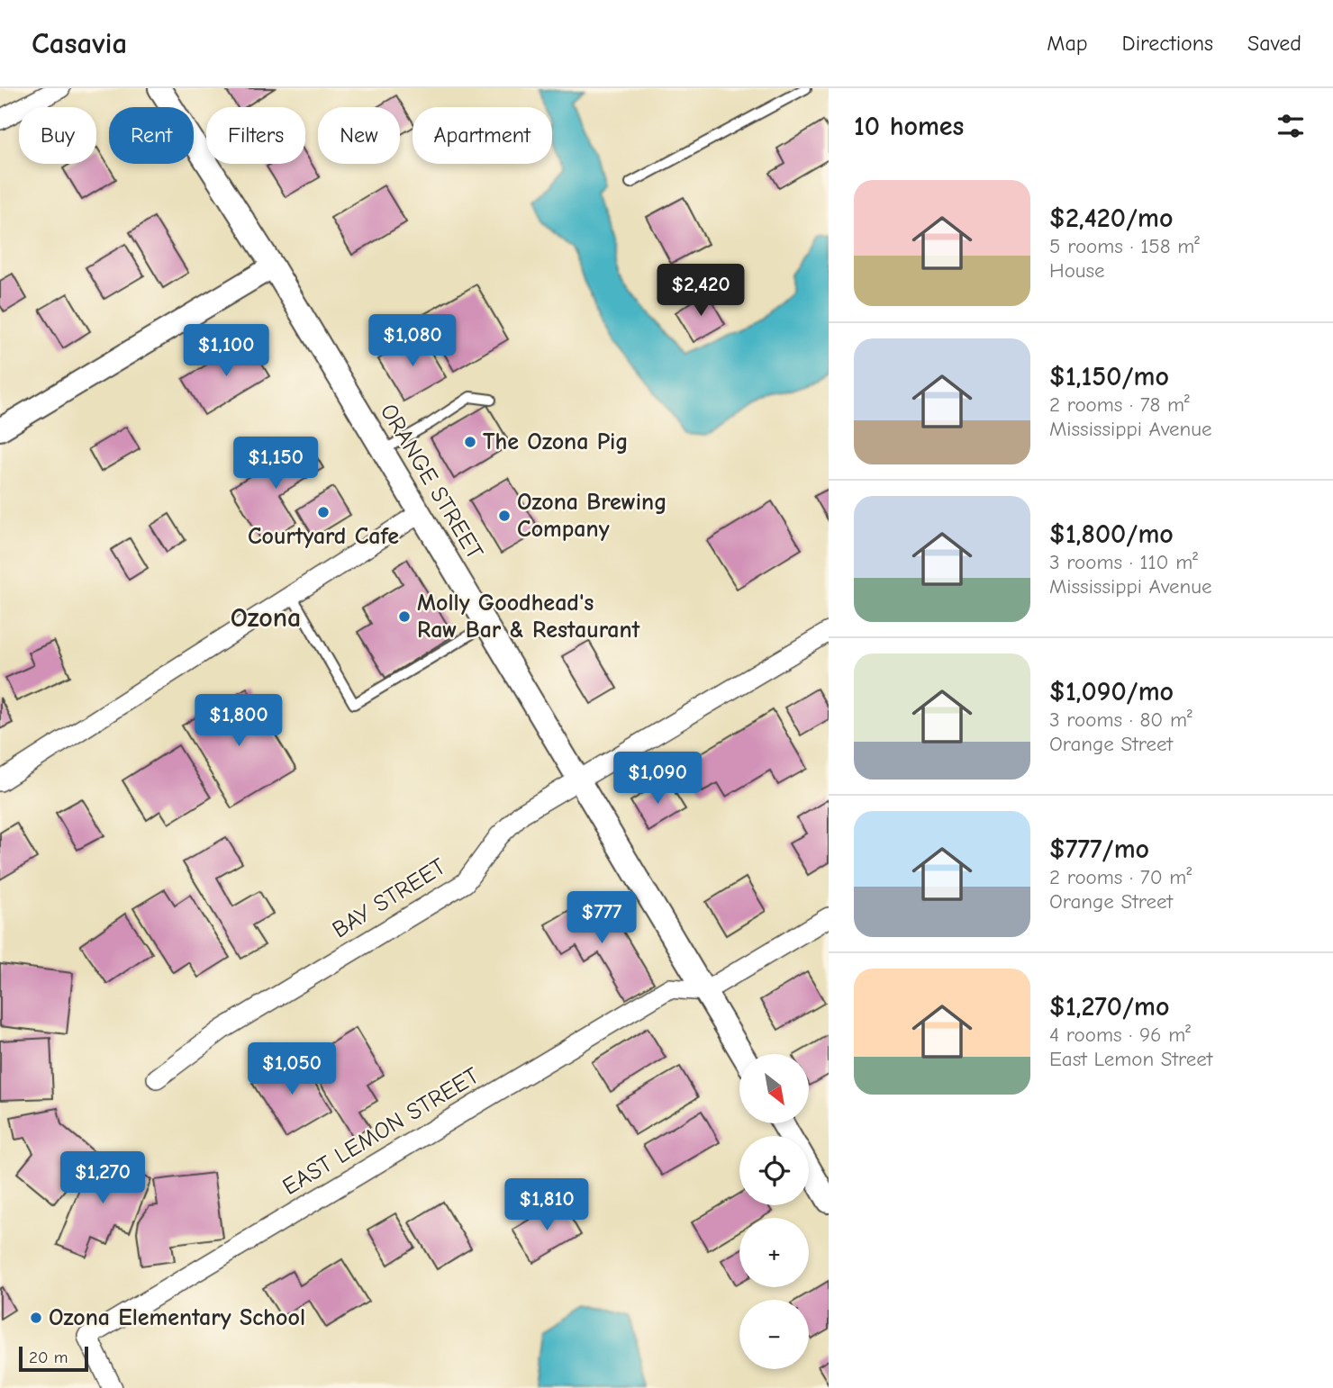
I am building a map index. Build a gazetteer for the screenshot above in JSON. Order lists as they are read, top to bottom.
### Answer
{
  "streets": {
    "street": ["ORANGE STREET", "BAY STREET", "EAST LEMON STREET"]
  },
  "crossings": [
    ["ORANGE STREET", "BAY STREET"],
    ["ORANGE STREET", "EAST LEMON STREET"]
  ],
  "districts": ["Ozona"],
  "places": [
    "The Ozona Pig",
    "Courtyard Cafe",
    "Ozona Brewing Company",
    "Molly Goodhead's Raw Bar & Restaurant",
    "Ozona Elementary School"
  ],
  "scale_bar": "20 m",
  "north": "bottom right",
  "page": {
    "header": "Casavia",
    "nav": ["Map", "Directions", "Saved"],
    "heading": "10 homes",
    "chip": [
      "Buy",
      "Rent",
      "Filters",
      "New",
      "Apartment"
    ],
    "list": [
      {
        "name": "$2,420/mo",
        "note": "5 rooms · 158 m² · House"
      },
      {
        "name": "$1,150/mo",
        "note": "2 rooms · 78 m² · Mississippi Avenue"
      },
      {
        "name": "$1,800/mo",
        "note": "3 rooms · 110 m² · Mississippi Avenue"
      },
      {
        "name": "$1,090/mo",
        "note": "3 rooms · 80 m² · Orange Street"
      },
      {
        "name": "$777/mo",
        "note": "2 rooms · 70 m² · Orange Street"
      },
      {
        "name": "$1,270/mo",
        "note": "4 rooms · 96 m² · East Lemon Street"
      }
    ],
    "price": [
      "$2,420",
      "$1,080",
      "$1,100",
      "$1,150",
      "$1,800",
      "$1,090",
      "$777",
      "$1,050",
      "$1,270",
      "$1,810"
    ],
    "map_buttons": ["+", "−"],
    "scale": "20 m"
  }
}
